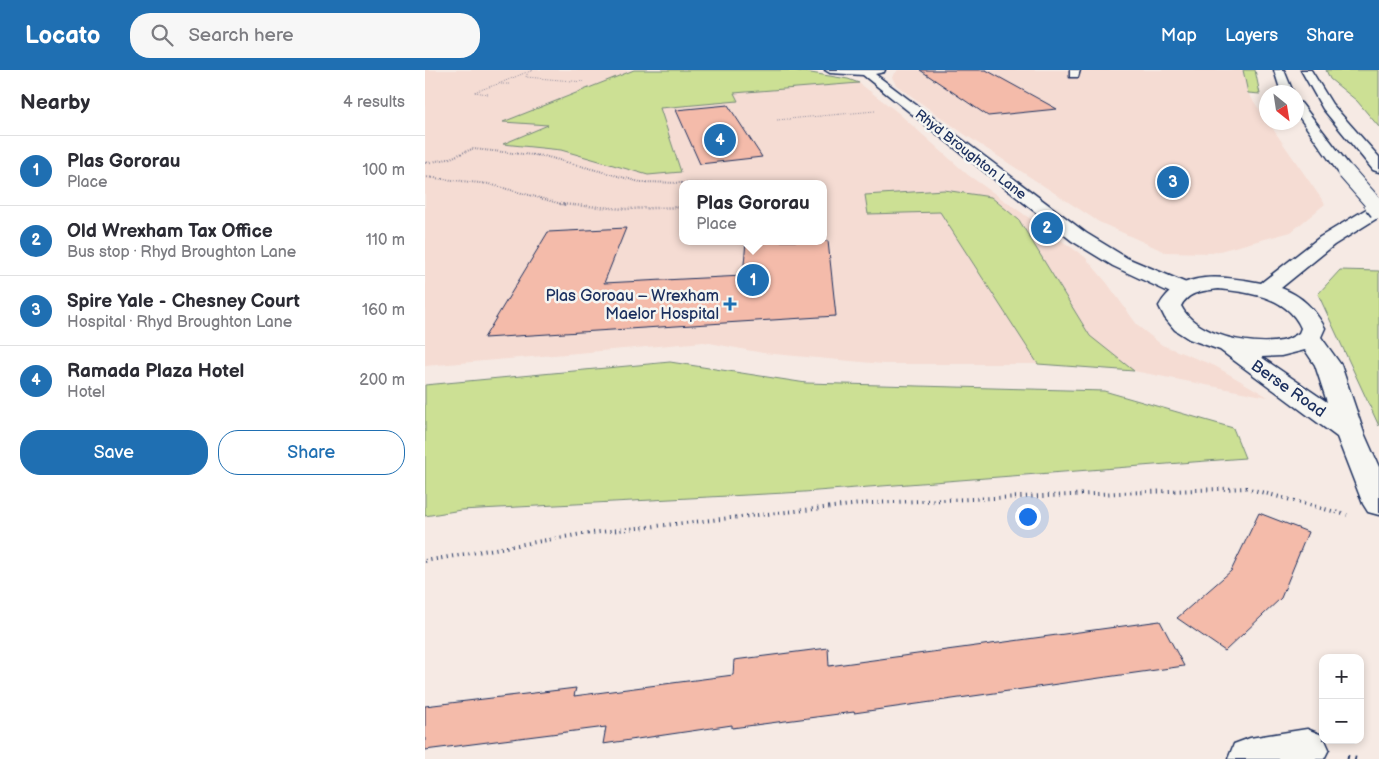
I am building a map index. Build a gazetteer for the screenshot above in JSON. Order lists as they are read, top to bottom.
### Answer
{
  "streets": {
    "main road": ["Rhyd Broughton Lane", "Berse Road"]
  },
  "places": {
    "health": ["Plas Goroau – Wrexham Maelor Hospital"]
  },
  "north": "bottom right",
  "page": {
    "header": "Locato",
    "search": "Search here",
    "nav": ["Map", "Layers", "Share"],
    "heading": ["Nearby", "4 results"],
    "pins": [
      "4",
      "3",
      "2",
      "1"
    ],
    "list": [
      {
        "mark": "1",
        "name": "Plas Gororau",
        "note": "Place",
        "value": "100 m"
      },
      {
        "mark": "2",
        "name": "Old Wrexham Tax Office",
        "note": "Bus stop · Rhyd Broughton Lane",
        "value": "110 m"
      },
      {
        "mark": "3",
        "name": "Spire Yale - Chesney Court",
        "note": "Hospital · Rhyd Broughton Lane",
        "value": "160 m"
      },
      {
        "mark": "4",
        "name": "Ramada Plaza Hotel",
        "note": "Hotel",
        "value": "200 m"
      }
    ],
    "popup": ["Plas Gororau", "Place"],
    "buttons": ["Save", "Share"],
    "map_buttons": ["+", "−"]
  }
}
